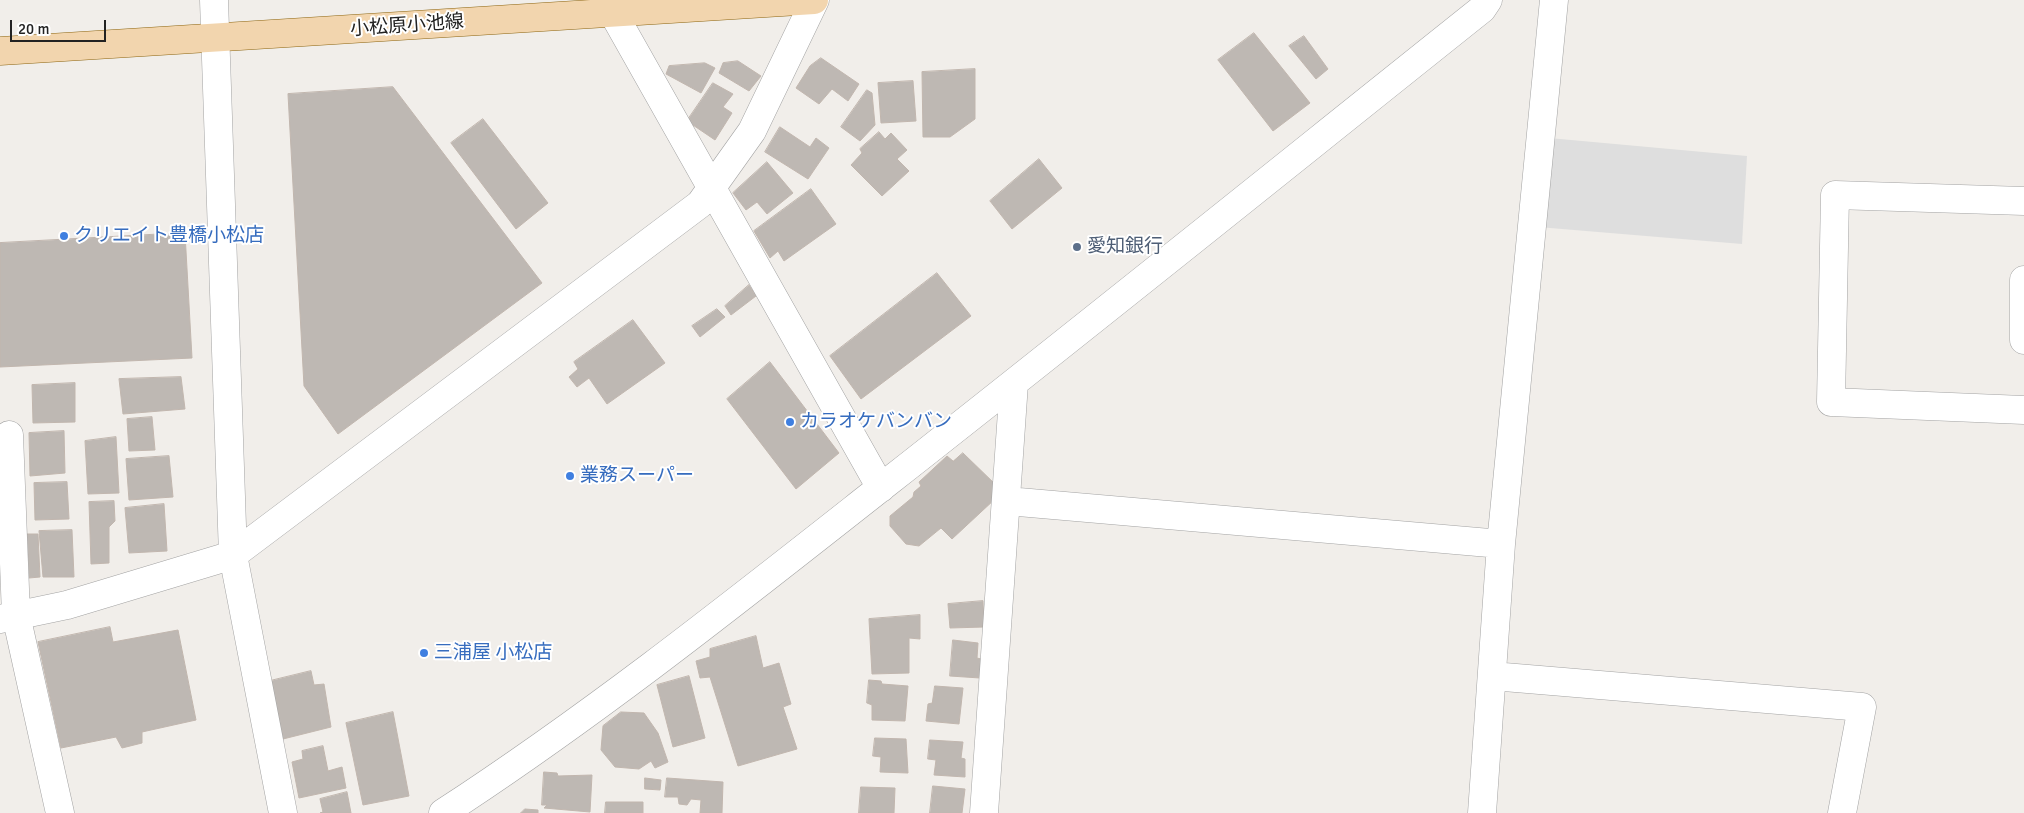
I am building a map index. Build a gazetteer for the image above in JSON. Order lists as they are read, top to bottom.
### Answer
{
  "streets": {
    "main road": ["小松原小池線"]
  },
  "places": [
    "クリエイト豊橋小松店",
    "愛知銀行",
    "カラオケバンバン",
    "業務スーパー",
    "三浦屋 小松店"
  ],
  "scale_bar": "20 m"
}
